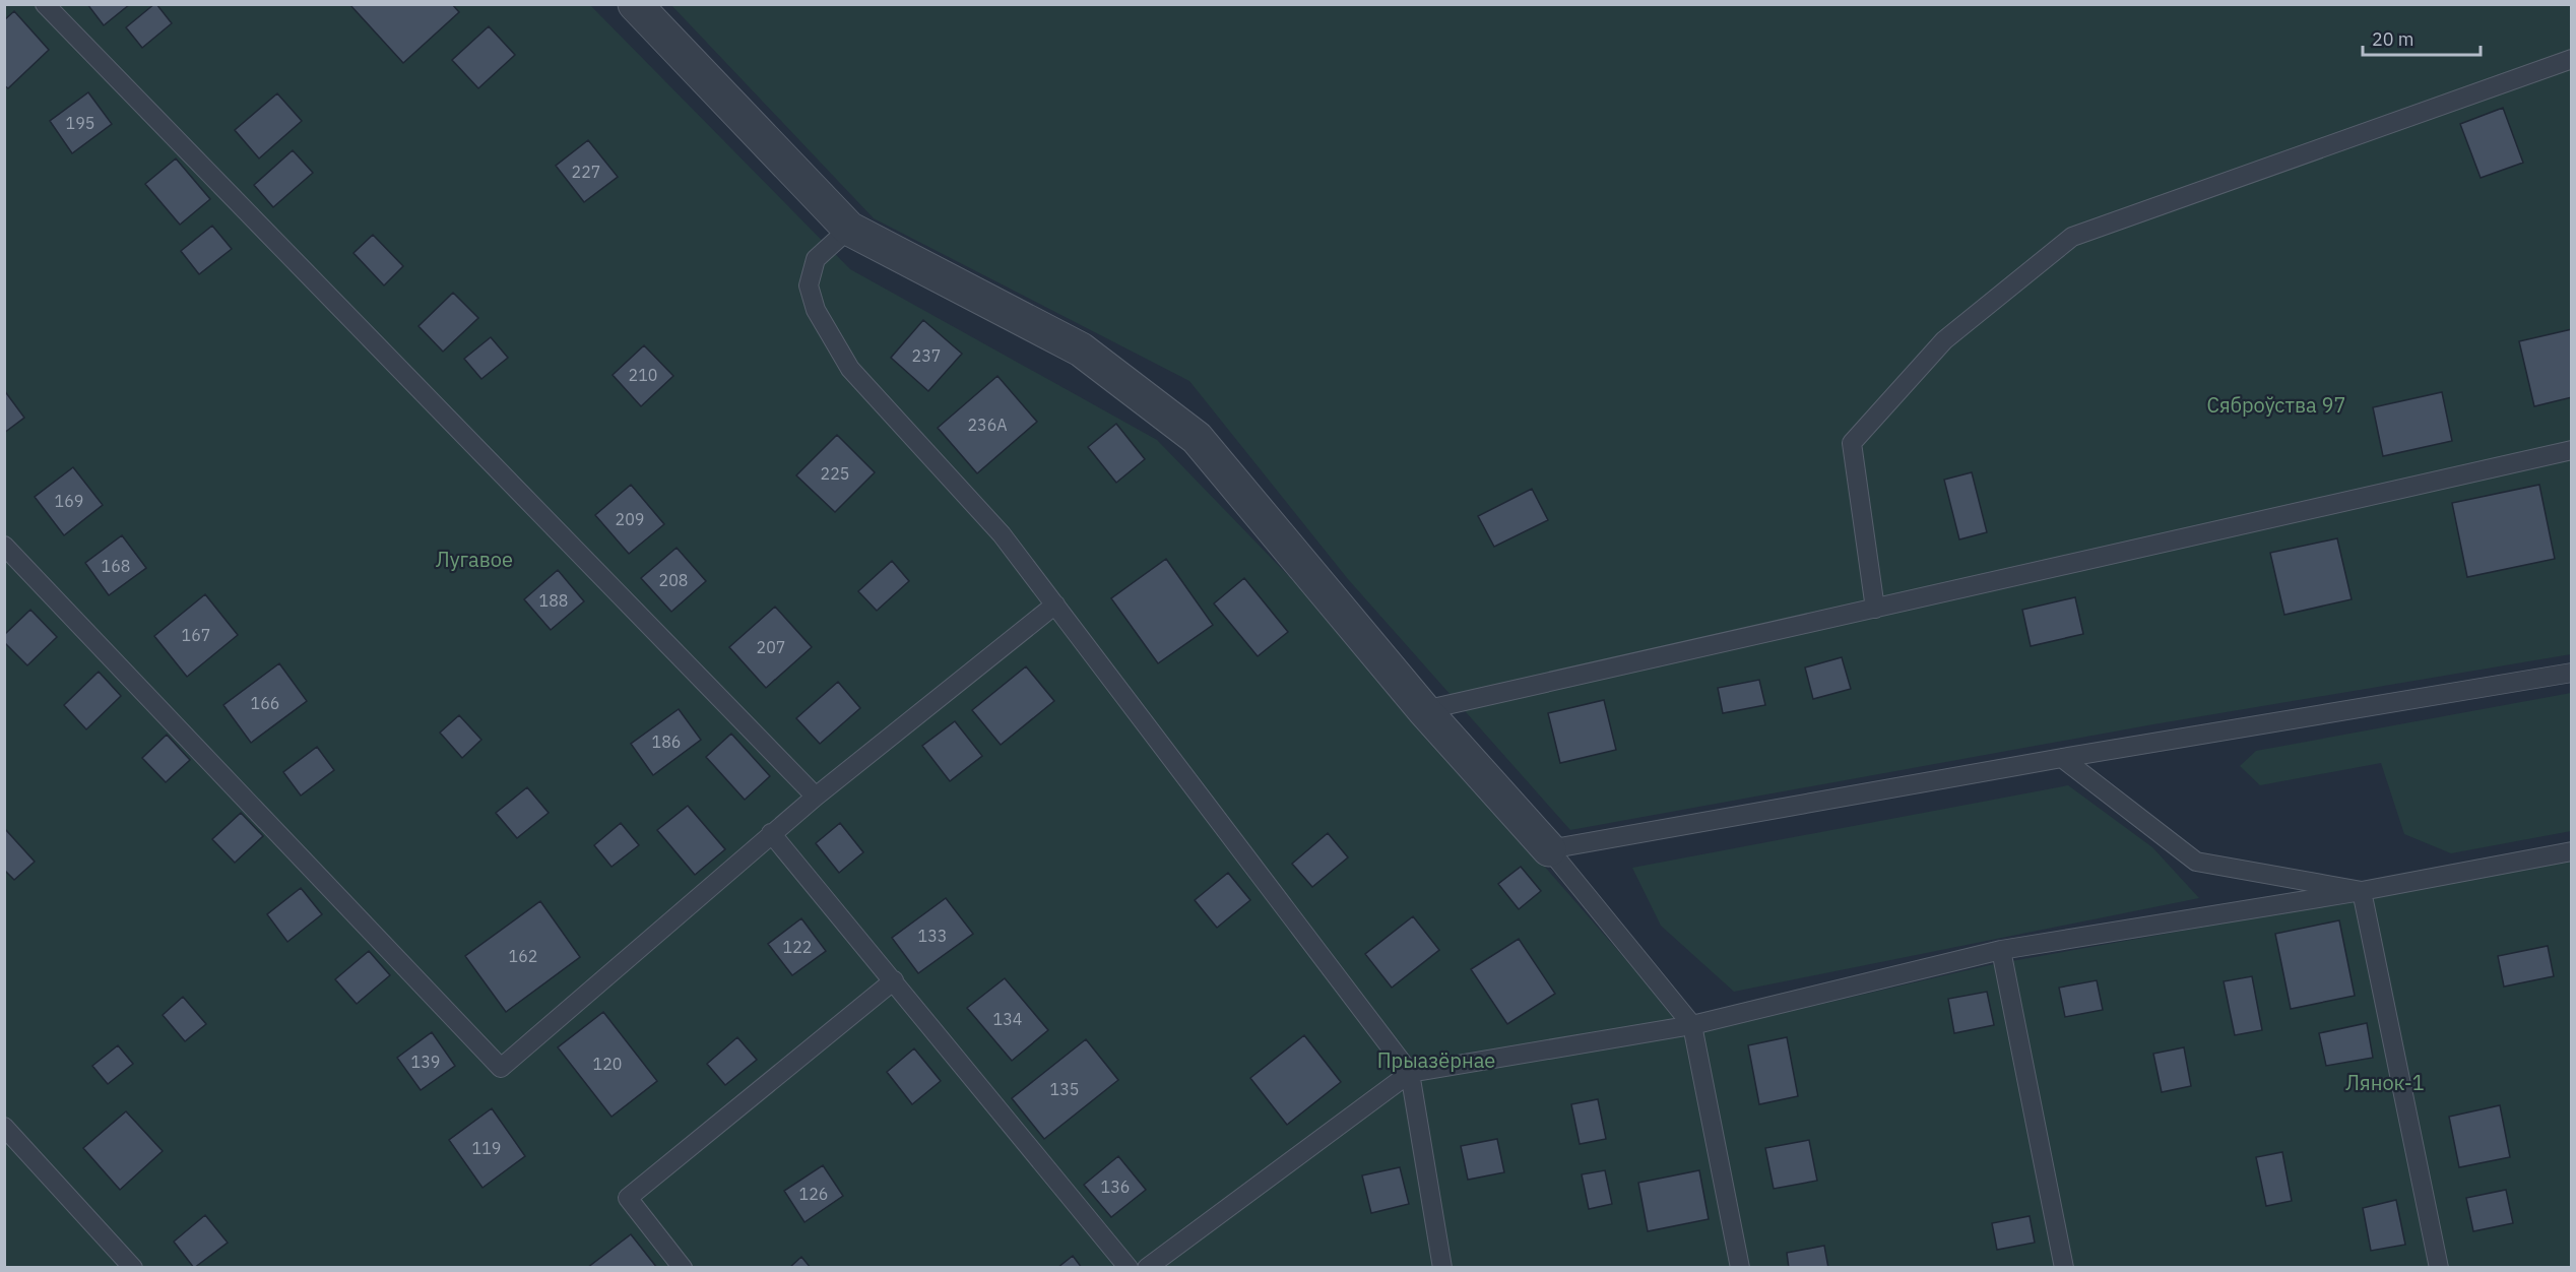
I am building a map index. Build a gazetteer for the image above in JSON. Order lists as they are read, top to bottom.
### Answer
{
  "parks": [
    "Сяброўства 97",
    "Лугавое",
    "Прыазёрнае",
    "Лянок-1"
  ],
  "house_numbers": [
    "195",
    "227",
    "237",
    "210",
    "236А",
    "225",
    "169",
    "209",
    "168",
    "208",
    "188",
    "167",
    "207",
    "166",
    "186",
    "133",
    "122",
    "162",
    "134",
    "139",
    "120",
    "135",
    "119",
    "136",
    "126"
  ],
  "scale_bar": "20 m"
}
